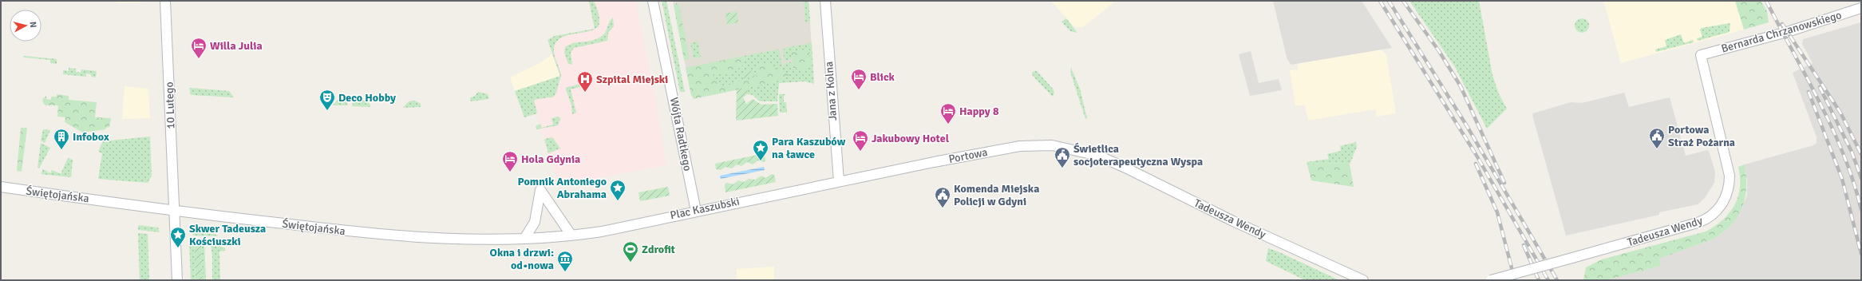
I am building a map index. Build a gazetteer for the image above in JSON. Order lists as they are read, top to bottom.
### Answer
{
  "streets": {
    "street": [
      "Bernarda Chrzanowskiego",
      "Jana z Kolna",
      "10 Lutego",
      "Wójta Radtkego",
      "Portowa",
      "Świętojańska",
      "Plac Kaszubski",
      "Tadeusza Wendy"
    ]
  },
  "crossings": [
    ["Bernarda Chrzanowskiego", "Tadeusza Wendy"],
    ["Jana z Kolna", "Portowa"],
    ["Jana z Kolna", "Plac Kaszubski"],
    ["10 Lutego", "Świętojańska"],
    ["Wójta Radtkego", "Plac Kaszubski"],
    ["Portowa", "Plac Kaszubski"],
    ["Portowa", "Tadeusza Wendy"],
    ["Świętojańska", "Plac Kaszubski"]
  ],
  "places": {
    "hotel": [
      "Willa Julia",
      "Blick",
      "Happy 8",
      "Jakubowy Hotel",
      "Hola Gdynia"
    ],
    "hospital": ["Szpital Miejski"],
    "theatre": ["Deco Hobby"],
    "public building": ["Portowa Straż Pożarna", "Świetlica socjoterapeutyczna Wyspa", "Komenda Miejska Policji w Gdyni"],
    "building": ["Infobox"],
    "place": ["Para Kaszubów na ławce", "Pomnik Antoniego Abrahama", "Skwer Tadeusza Kościuszki"],
    "sports": ["Zdrofit"],
    "museum": ["Okna i drzwi: od•nowa"]
  },
  "north": "right"
}
